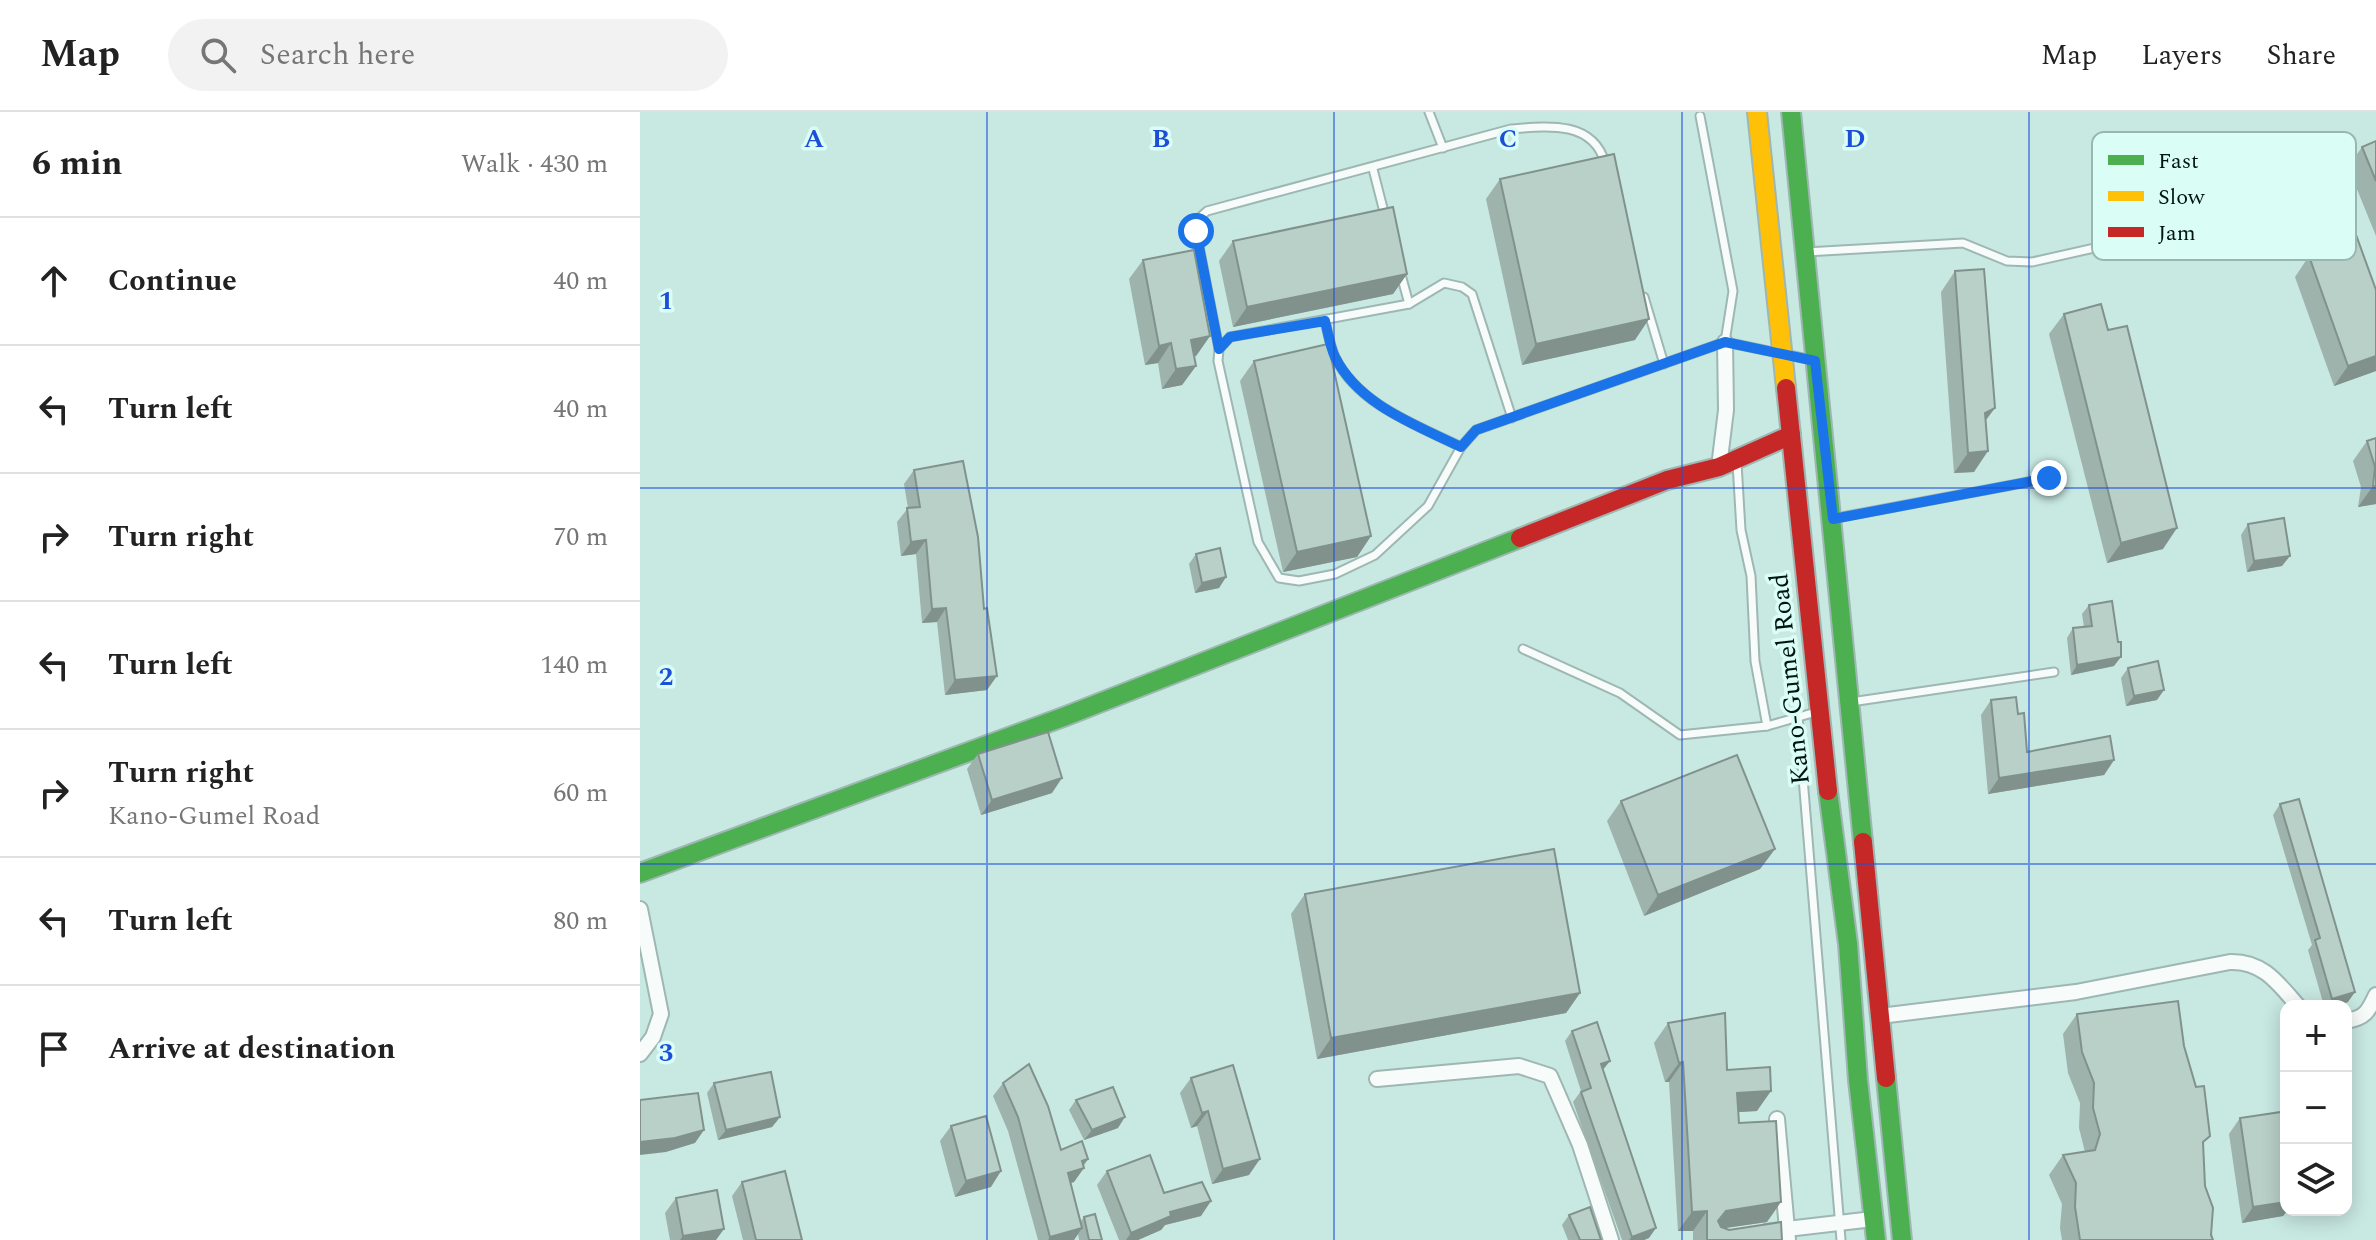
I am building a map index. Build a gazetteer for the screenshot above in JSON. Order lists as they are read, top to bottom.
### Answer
{
  "streets": {
    "main road": ["Kano-Gumel Road"]
  },
  "legend": ["Fast", "Slow", "Jam"],
  "page": {
    "header": "Map",
    "search": "Search here",
    "nav": ["Map", "Layers", "Share"],
    "heading": ["6 min", "Walk · 430 m"],
    "list": [
      ["Continue", "40 m"],
      ["Turn left", "40 m"],
      ["Turn right", "70 m"],
      ["Turn left", "140 m"],
      ["Turn right", "Kano-Gumel Road", "60 m"],
      ["Turn left", "80 m"],
      "Arrive at destination"
    ],
    "map_buttons": ["+", "−"]
  },
  "grid": {
    "columns": [
      "A",
      "B",
      "C",
      "D"
    ],
    "rows": ["1", "2", "3"]
  }
}
